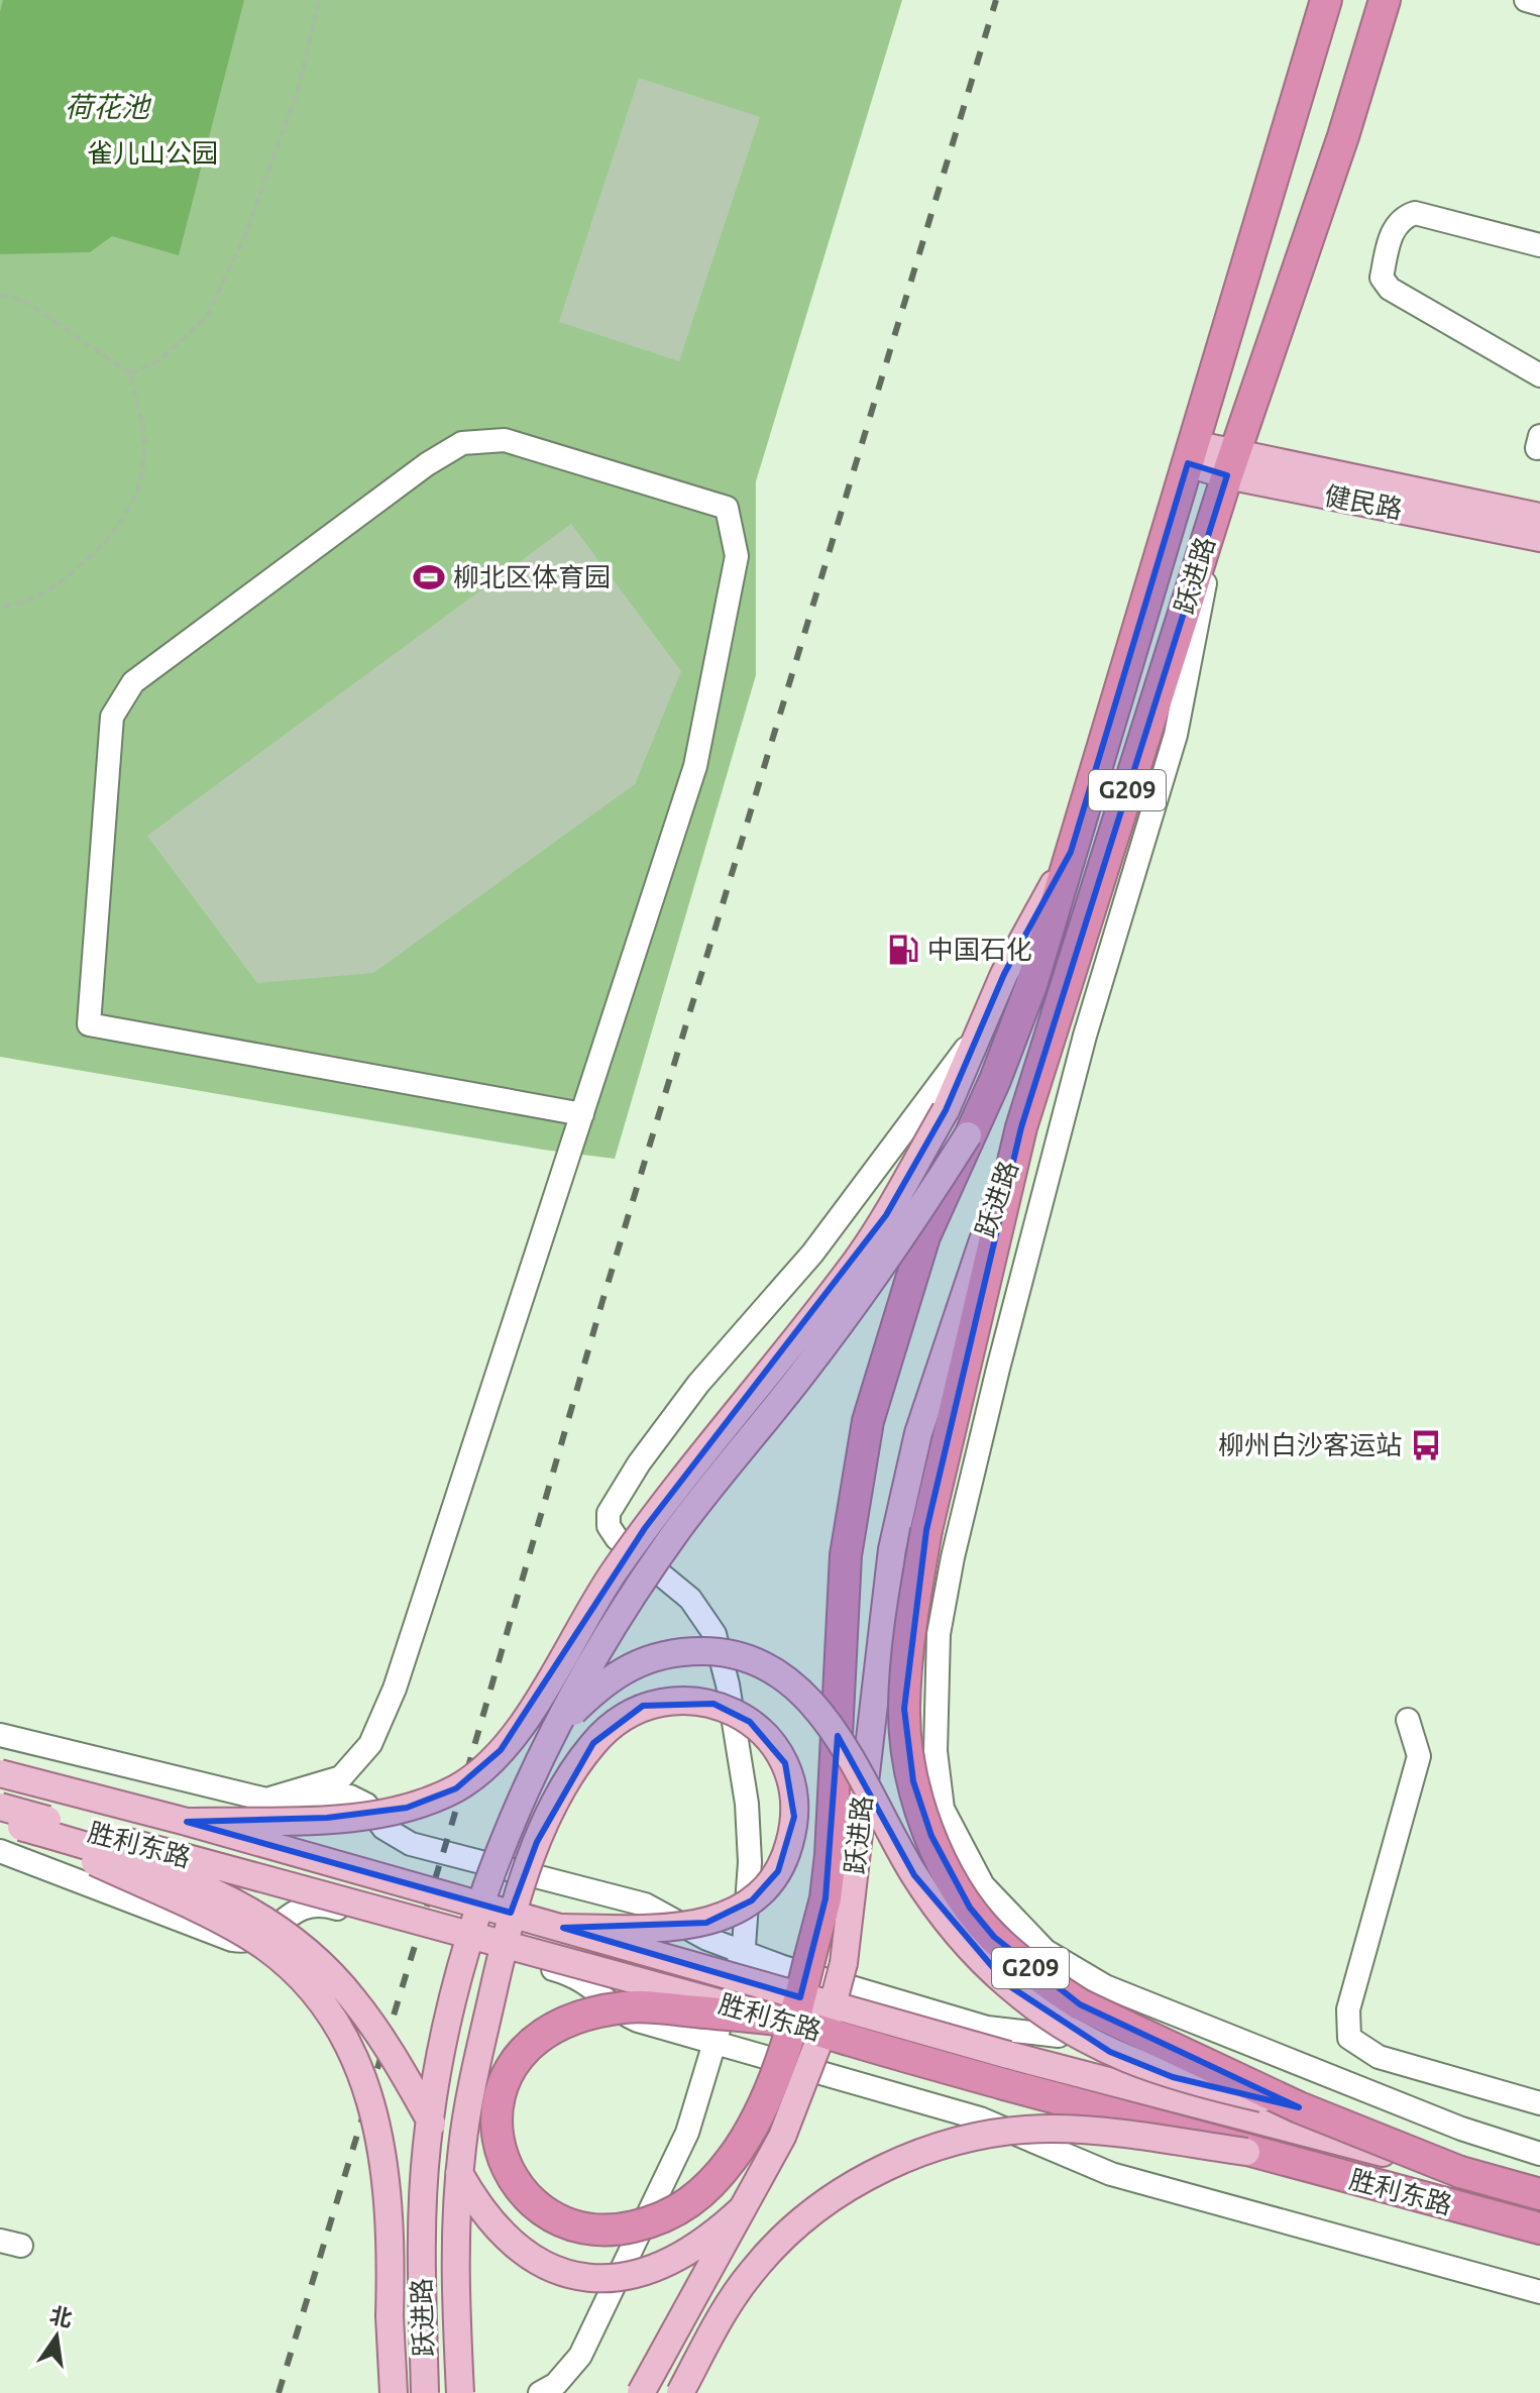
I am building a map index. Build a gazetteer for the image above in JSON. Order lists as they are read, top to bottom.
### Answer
{
  "streets": {
    "highway": ["跃进路", "G209", "胜利东路"],
    "main road": ["健民路"]
  },
  "crossings": [
    ["健民路", "跃进路"],
    ["跃进路", "G209"],
    ["G209", "胜利东路"]
  ],
  "water": ["荷花池"],
  "parks": ["雀儿山公园"],
  "places": {
    "sports": ["柳北区体育园"],
    "fuel station": ["中国石化"],
    "bus stop": ["柳州白沙客运站"]
  },
  "north": "top"
}
